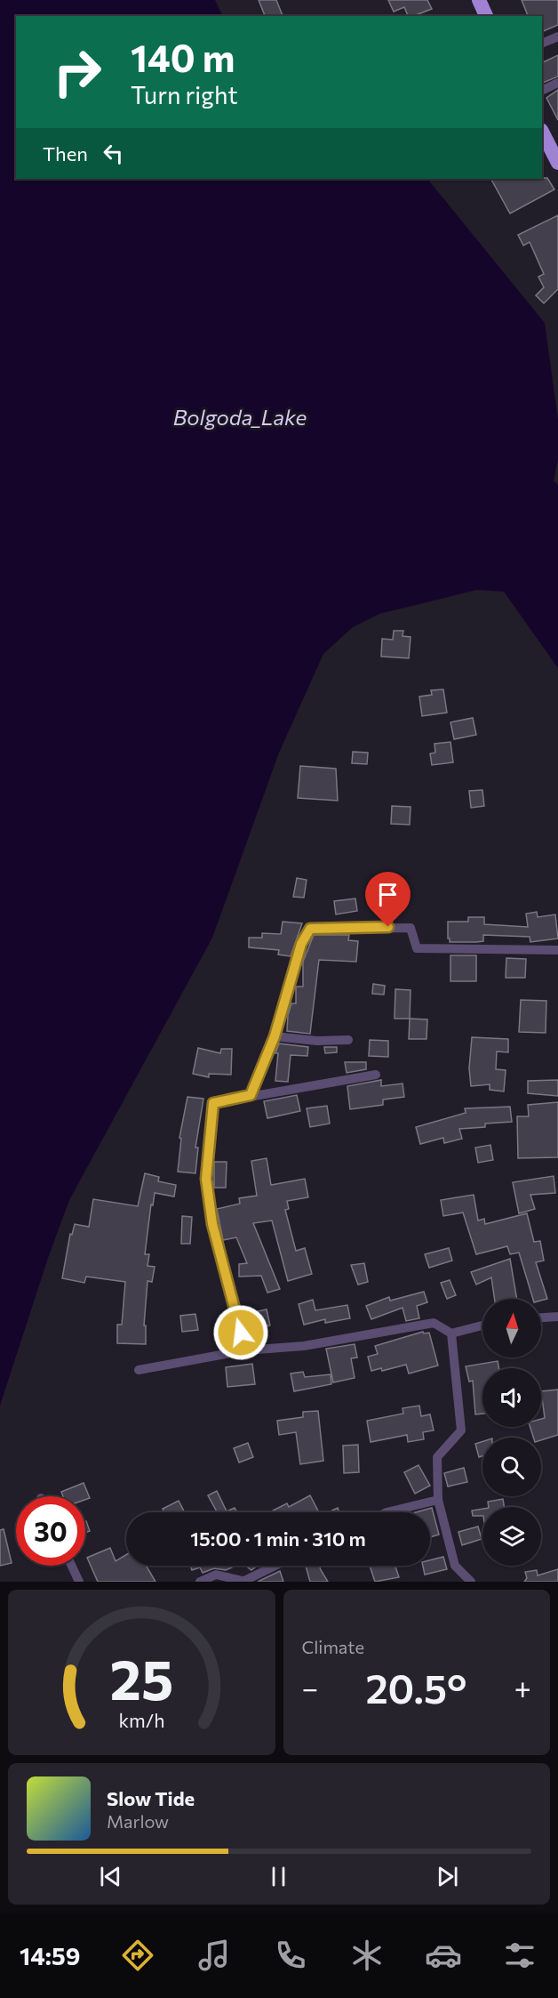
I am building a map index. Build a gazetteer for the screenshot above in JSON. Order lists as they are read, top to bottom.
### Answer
{
  "water": ["Bolgoda_Lake"],
  "north": "top",
  "page": {
    "turn": ["140 m", "Turn right"],
    "then": "Then",
    "limit": "30",
    "trip": "15:00 · 1 min · 310 m",
    "tile": "Climate",
    "heat": ["−", "20.5°", "+"],
    "song": ["Slow Tide", "Marlow"],
    "tabs": "14:59",
    "gauge": ["25", "km/h"]
  }
}
